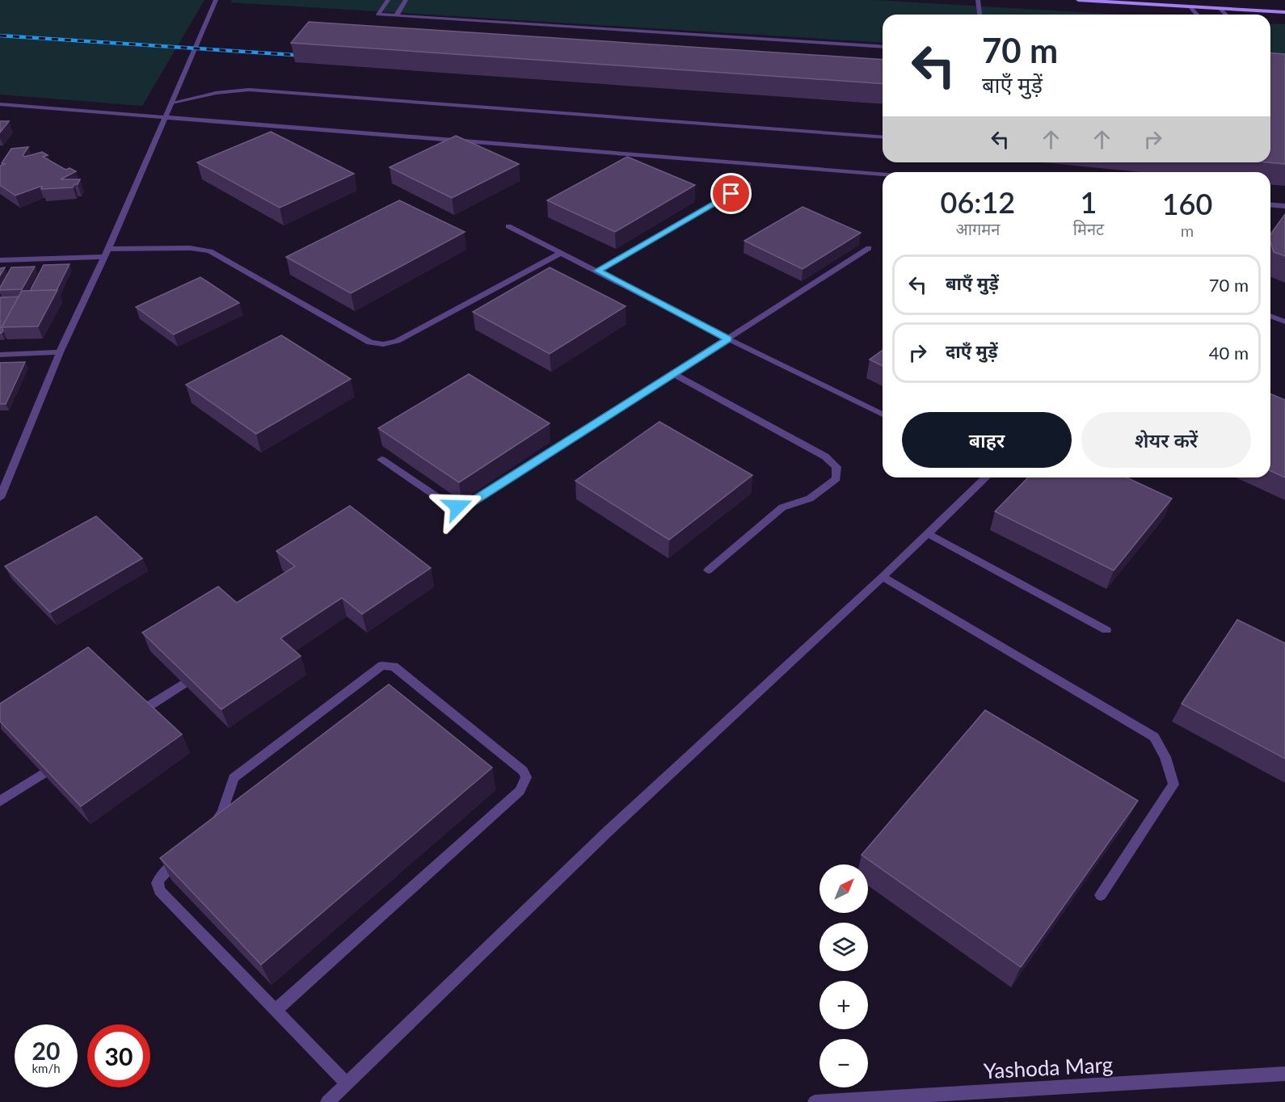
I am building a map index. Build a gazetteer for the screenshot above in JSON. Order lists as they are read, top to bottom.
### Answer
{
  "streets": {
    "street": ["Yashoda Marg"]
  },
  "north": "top right",
  "page": {
    "turn": ["70 m", "बाएँ मुड़ें"],
    "eta": [
      "06:12",
      "आगमन",
      "1",
      "मिनट",
      "160",
      "m"
    ],
    "list": [
      {
        "name": "बाएँ मुड़ें",
        "value": "70 m"
      },
      {
        "name": "दाएँ मुड़ें",
        "value": "40 m"
      }
    ],
    "buttons": ["बाहर", "शेयर करें"],
    "map_buttons": ["+", "−"],
    "speed": "20 km/h",
    "limit": "30"
  }
}
